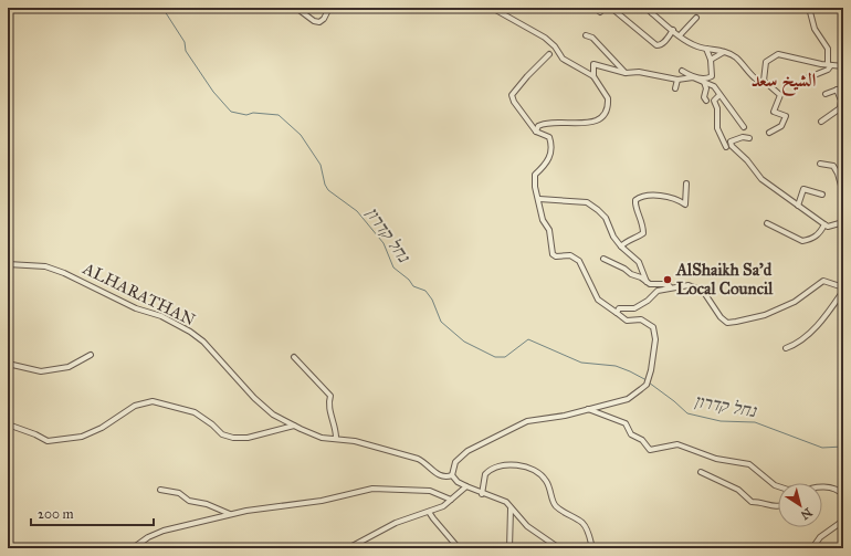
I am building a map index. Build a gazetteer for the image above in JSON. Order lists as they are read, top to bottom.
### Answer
{
  "streets": {
    "street": ["ALHARATHAN"]
  },
  "districts": ["الشيخ سعد"],
  "water": ["נחל קדרון"],
  "places": ["AlShaikh Sa'd Local Council"],
  "scale_bar": "200 m",
  "north": "bottom right"
}
